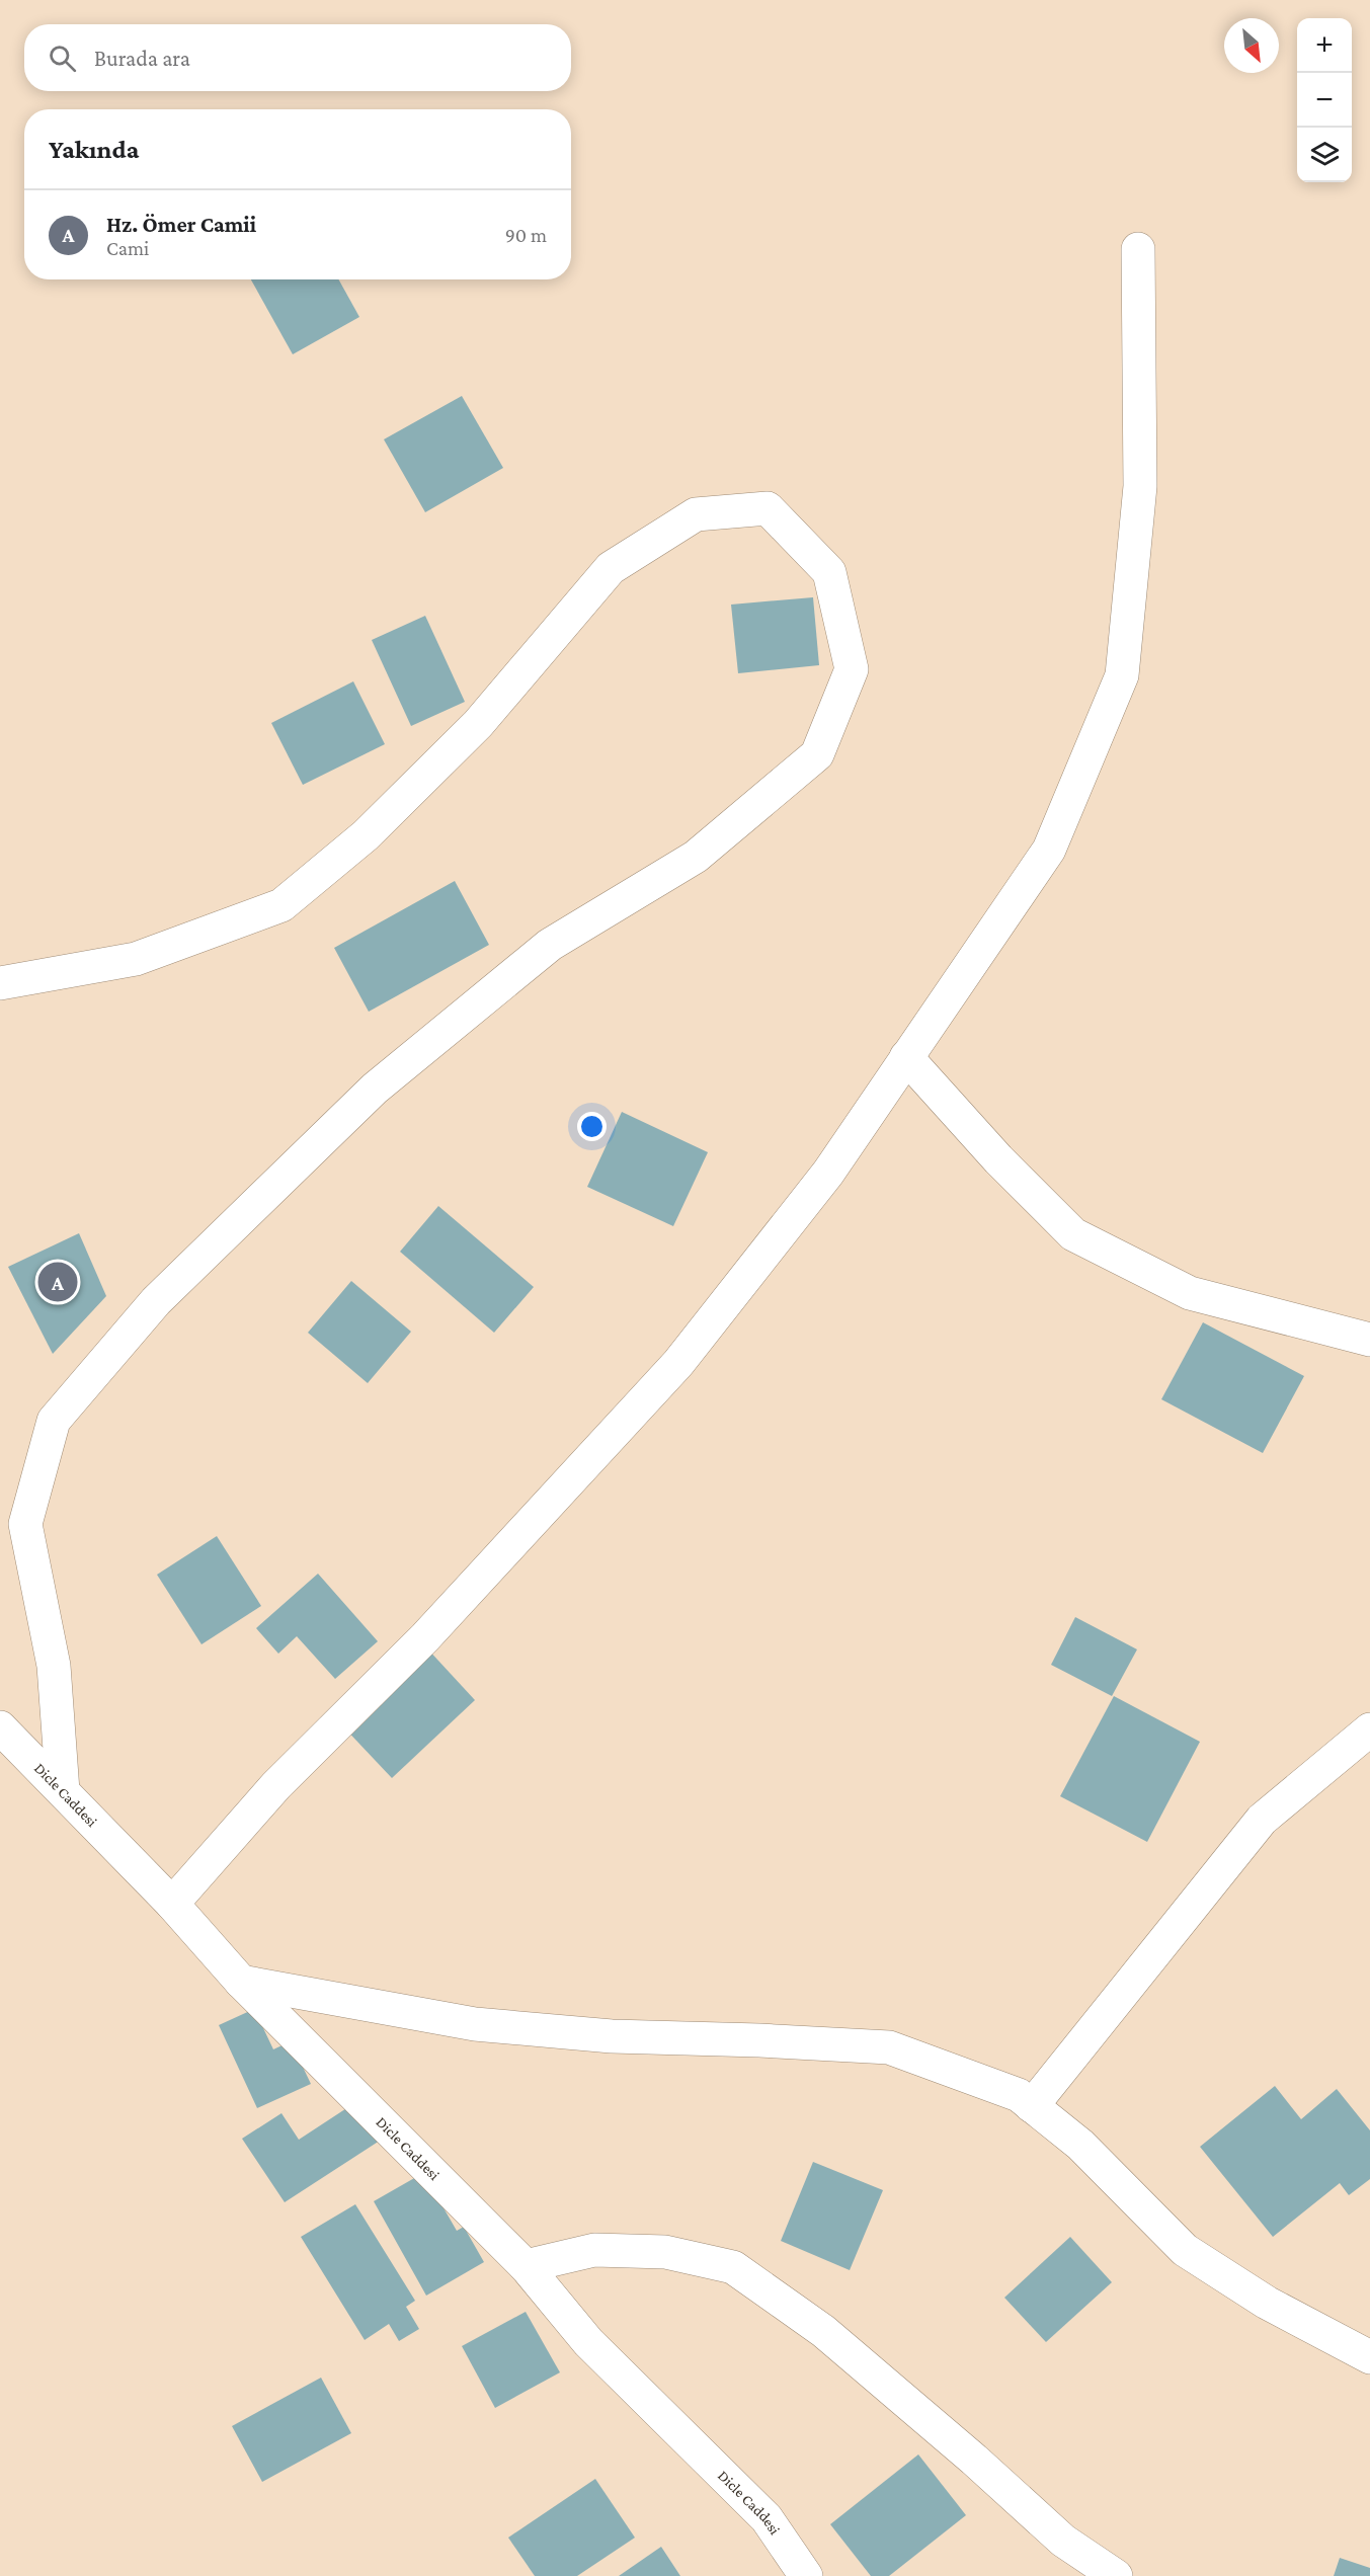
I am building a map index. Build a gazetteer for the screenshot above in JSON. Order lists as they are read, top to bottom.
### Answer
{
  "streets": {
    "street": ["Dicle Caddesi"]
  },
  "north": "bottom right",
  "page": {
    "map_buttons": ["+", "−"],
    "search": "Burada ara",
    "heading": "Yakında",
    "list": [
      {
        "mark": "A",
        "name": "Hz. Ömer Camii",
        "note": "Cami",
        "value": "90 m"
      }
    ],
    "pins": "A"
  }
}
